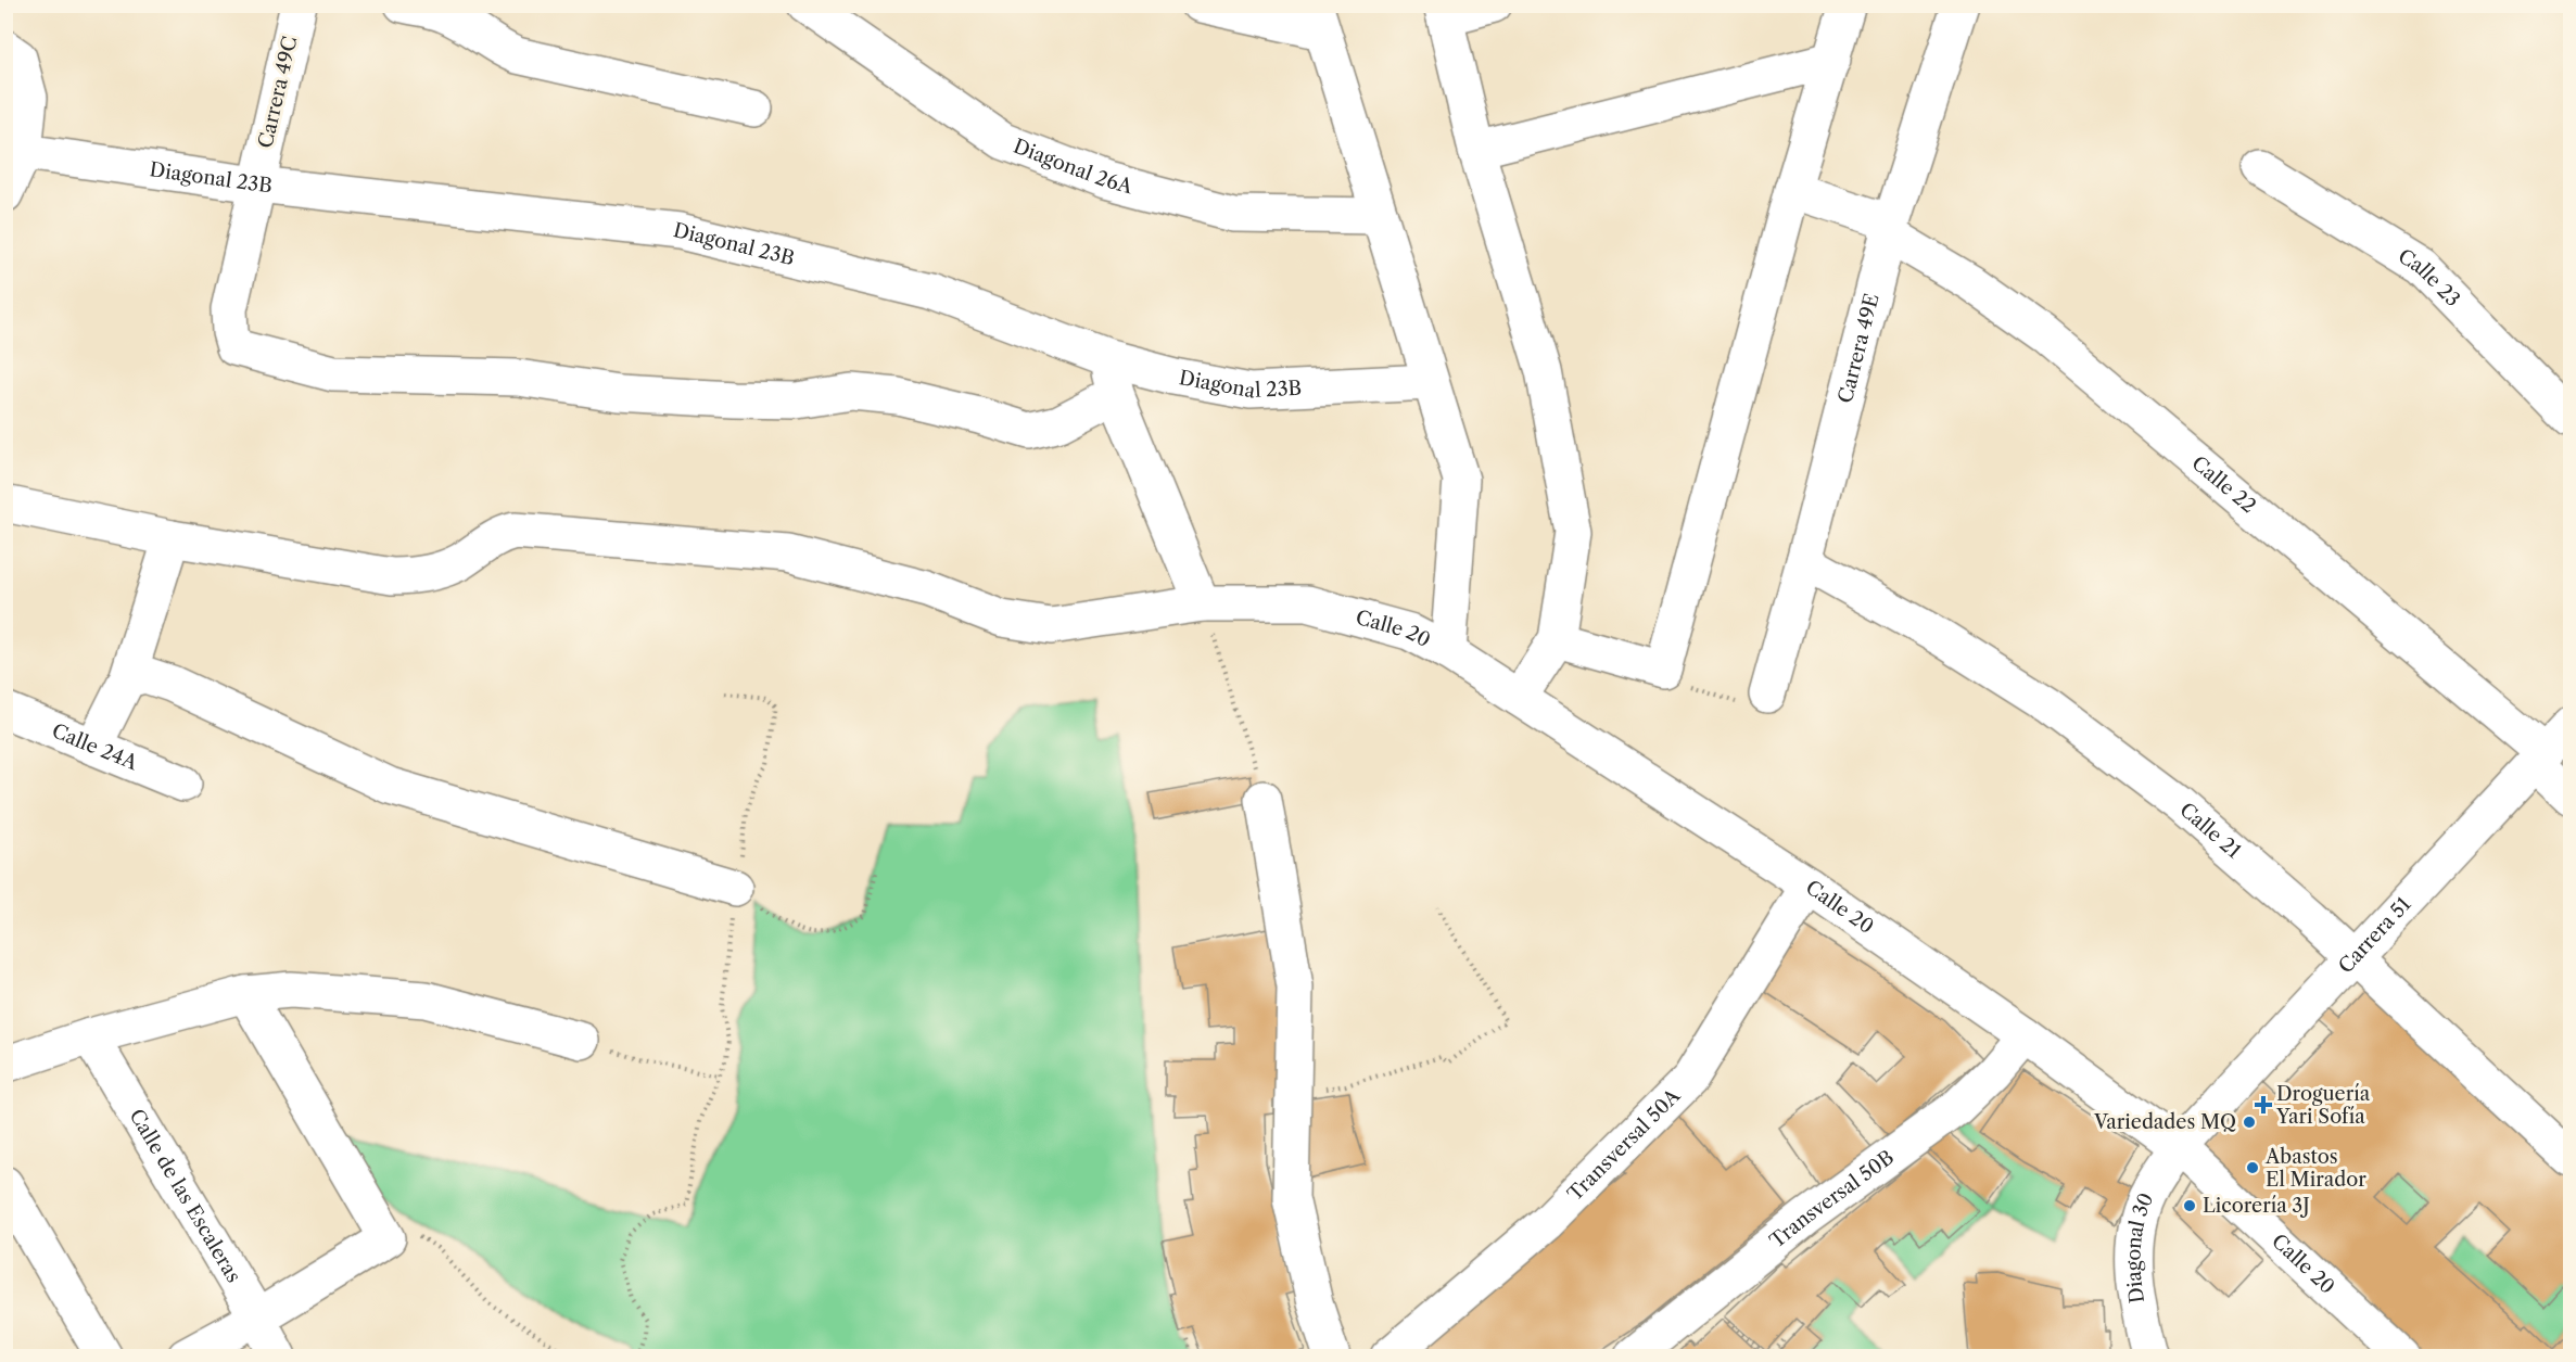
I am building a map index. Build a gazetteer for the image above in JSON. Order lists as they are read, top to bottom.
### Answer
{
  "streets": {
    "street": [
      "Carrera 49C",
      "Diagonal 26A",
      "Diagonal 23B",
      "Calle 23",
      "Carrera 49E",
      "Calle 22",
      "Calle 20",
      "Calle 24A",
      "Calle 21",
      "Carrera 51",
      "Transversal 50A",
      "Calle de las Escaleras",
      "Transversal 50B",
      "Diagonal 30"
    ]
  },
  "crossings": [
    ["Carrera 49C", "Diagonal 23B"],
    ["Carrera 49E", "Calle 22"],
    ["Carrera 49E", "Calle 21"],
    ["Calle 22", "Carrera 51"],
    ["Calle 20", "Carrera 51"],
    ["Calle 20", "Transversal 50A"],
    ["Calle 20", "Transversal 50B"],
    ["Calle 20", "Diagonal 30"],
    ["Calle 21", "Carrera 51"],
    ["Carrera 51", "Diagonal 30"]
  ],
  "places": {
    "health": ["Droguería Yari Sofía"],
    "other": ["Variedades MQ", "Abastos El Mirador", "Licorería 3J"]
  }
}
